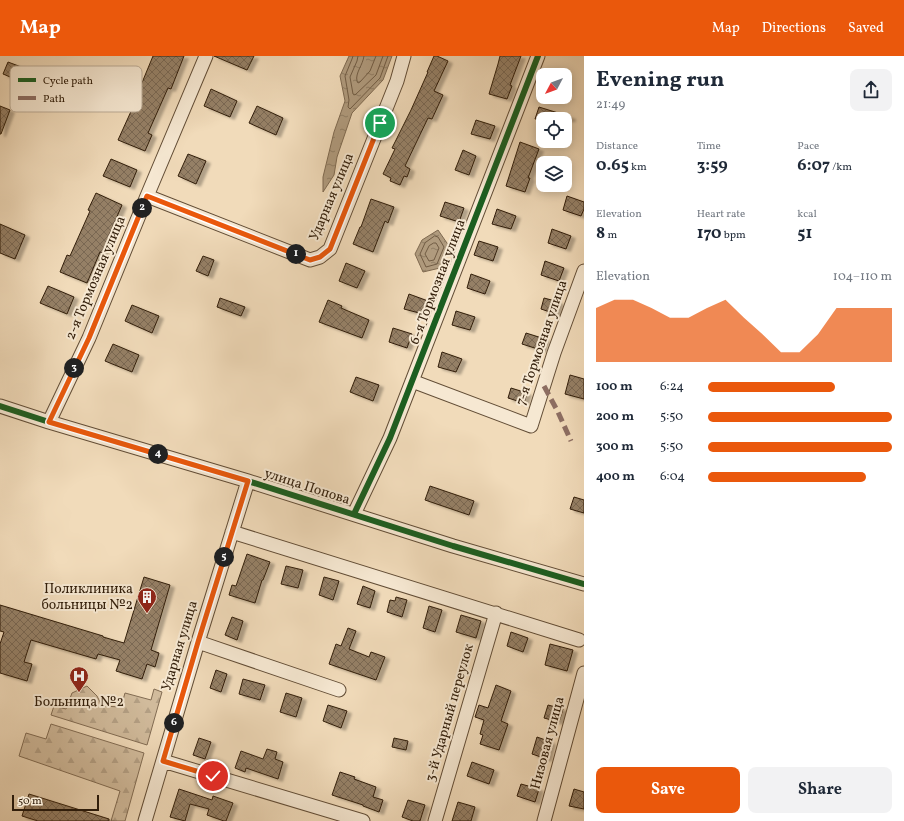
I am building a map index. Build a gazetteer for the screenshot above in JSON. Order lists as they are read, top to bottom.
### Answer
{
  "streets": {
    "street": [
      "Ударная улица",
      "2-я Тормозная улица",
      "6-я Тормозная улица",
      "7-я Тормозная улица",
      "улица Попова",
      "3-й Ударный переулок",
      "Низовая улица"
    ]
  },
  "crossings": [
    ["Ударная улица", "2-я Тормозная улица"],
    ["Ударная улица", "улица Попова"],
    ["2-я Тормозная улица", "улица Попова"],
    ["6-я Тормозная улица", "7-я Тормозная улица"],
    ["6-я Тормозная улица", "улица Попова"]
  ],
  "places": {
    "building": ["Поликлиника больницы №2"],
    "hospital": ["Больница №2"]
  },
  "legend": ["Cycle path", "Path"],
  "scale_bar": "50 m",
  "north": "bottom left",
  "page": {
    "header": "Map",
    "nav": ["Map", "Directions", "Saved"],
    "heading": ["Evening run", "21:49"],
    "stats": [
      ["Distance", "0.65 km"],
      ["Time", "3:59"],
      ["Pace", "6:07 /km"],
      ["Elevation", "8 m"],
      ["Heart rate", "170 bpm"],
      ["kcal", "51"]
    ],
    "pins": [
      "2",
      "1",
      "3",
      "4",
      "5",
      "6"
    ],
    "chart": ["Elevation", "104–110 m"],
    "list": [
      {
        "name": "100 m",
        "note": "6:24"
      },
      {
        "name": "200 m",
        "note": "5:50"
      },
      {
        "name": "300 m",
        "note": "5:50"
      },
      {
        "name": "400 m",
        "note": "6:04"
      }
    ],
    "buttons": ["Save", "Share"],
    "scale": "50 m"
  }
}
